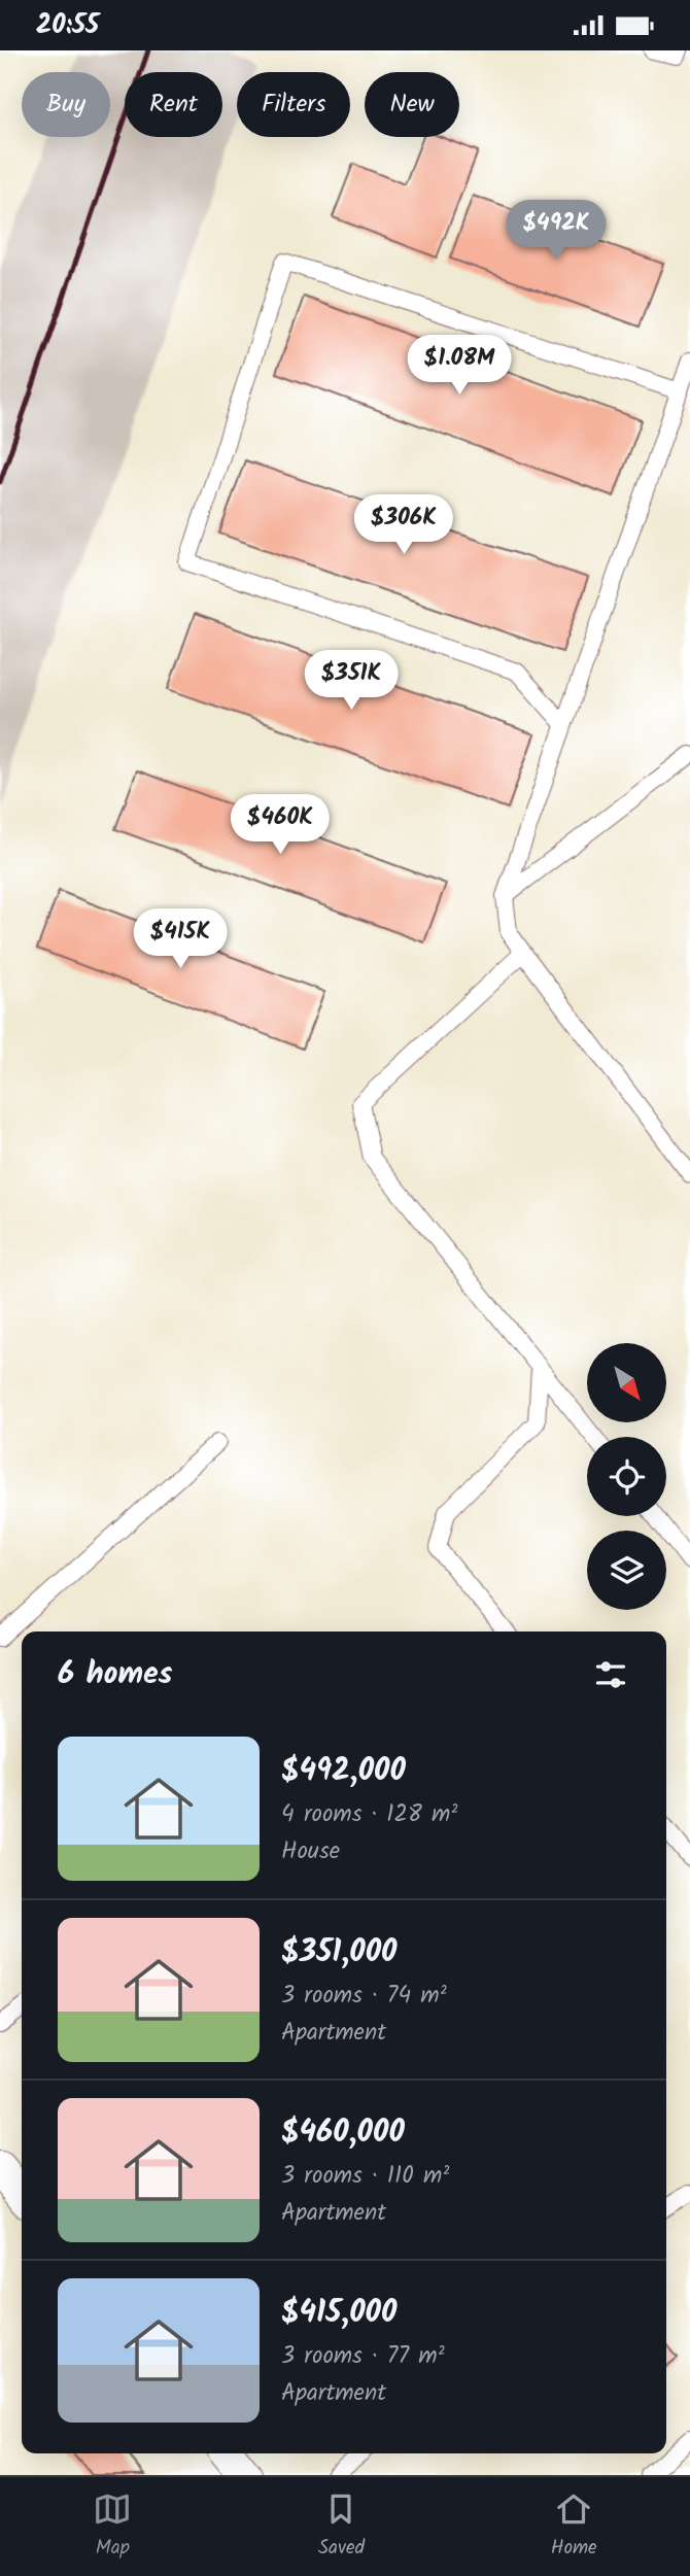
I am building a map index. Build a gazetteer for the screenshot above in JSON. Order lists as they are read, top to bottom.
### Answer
{
  "north": "bottom right",
  "page": {
    "status": "20:55",
    "chip": [
      "Buy",
      "Rent",
      "Filters",
      "New"
    ],
    "price": [
      "$492K",
      "$1.08M",
      "$306K",
      "$351K",
      "$460K",
      "$415K"
    ],
    "heading": "6 homes",
    "list": [
      {
        "name": "$492,000",
        "note": "4 rooms · 128 m² · House"
      },
      {
        "name": "$351,000",
        "note": "3 rooms · 74 m² · Apartment"
      },
      {
        "name": "$460,000",
        "note": "3 rooms · 110 m² · Apartment"
      },
      {
        "name": "$415,000",
        "note": "3 rooms · 77 m² · Apartment"
      }
    ],
    "tabs": ["Map", "Saved", "Home"]
  }
}
